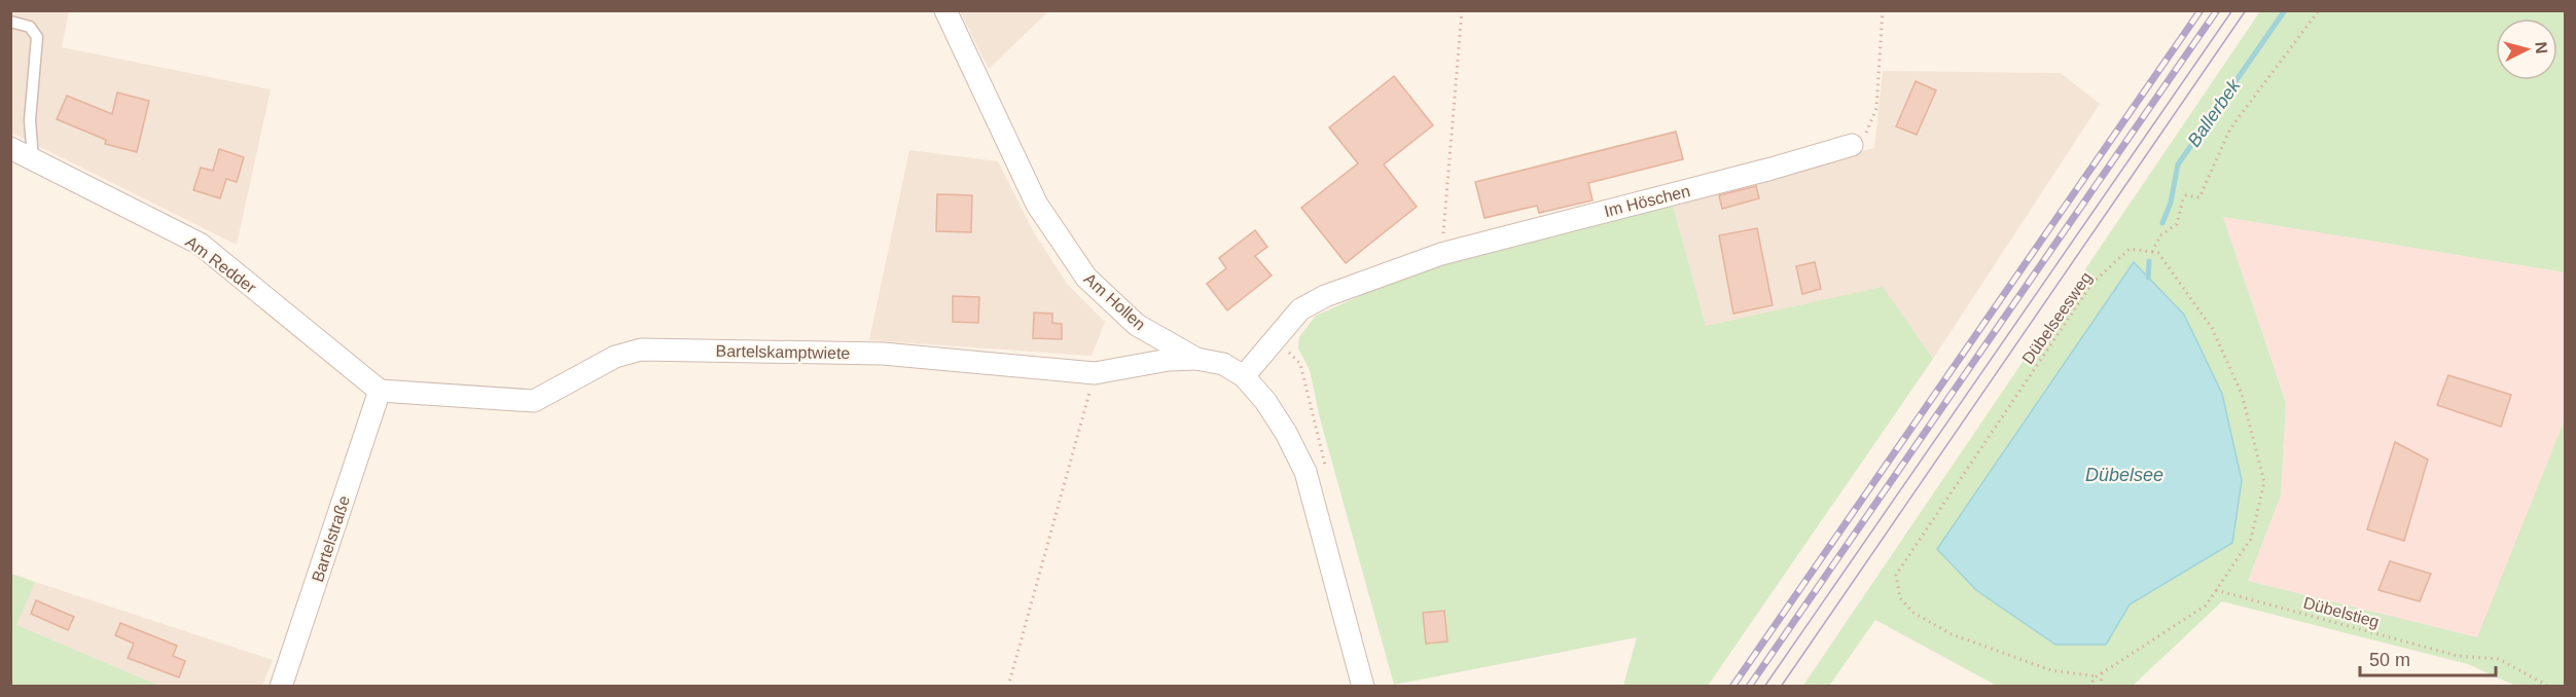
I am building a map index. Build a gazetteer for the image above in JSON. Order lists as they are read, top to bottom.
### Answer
{
  "streets": {
    "street": [
      "Im Höschen",
      "Am Redder",
      "Am Hollen",
      "Bartelskamptwiete",
      "Bartelstraße"
    ],
    "path": ["Dübelseesweg", "Dübelstieg"]
  },
  "crossings": [
    ["Im Höschen", "Am Hollen"],
    ["Am Redder", "Bartelskamptwiete"],
    ["Am Redder", "Bartelstraße"],
    ["Am Hollen", "Bartelskamptwiete"],
    ["Bartelskamptwiete", "Bartelstraße"]
  ],
  "water": ["Ballerbek", "Dübelsee"],
  "scale_bar": "50 m",
  "north": "right"
}
